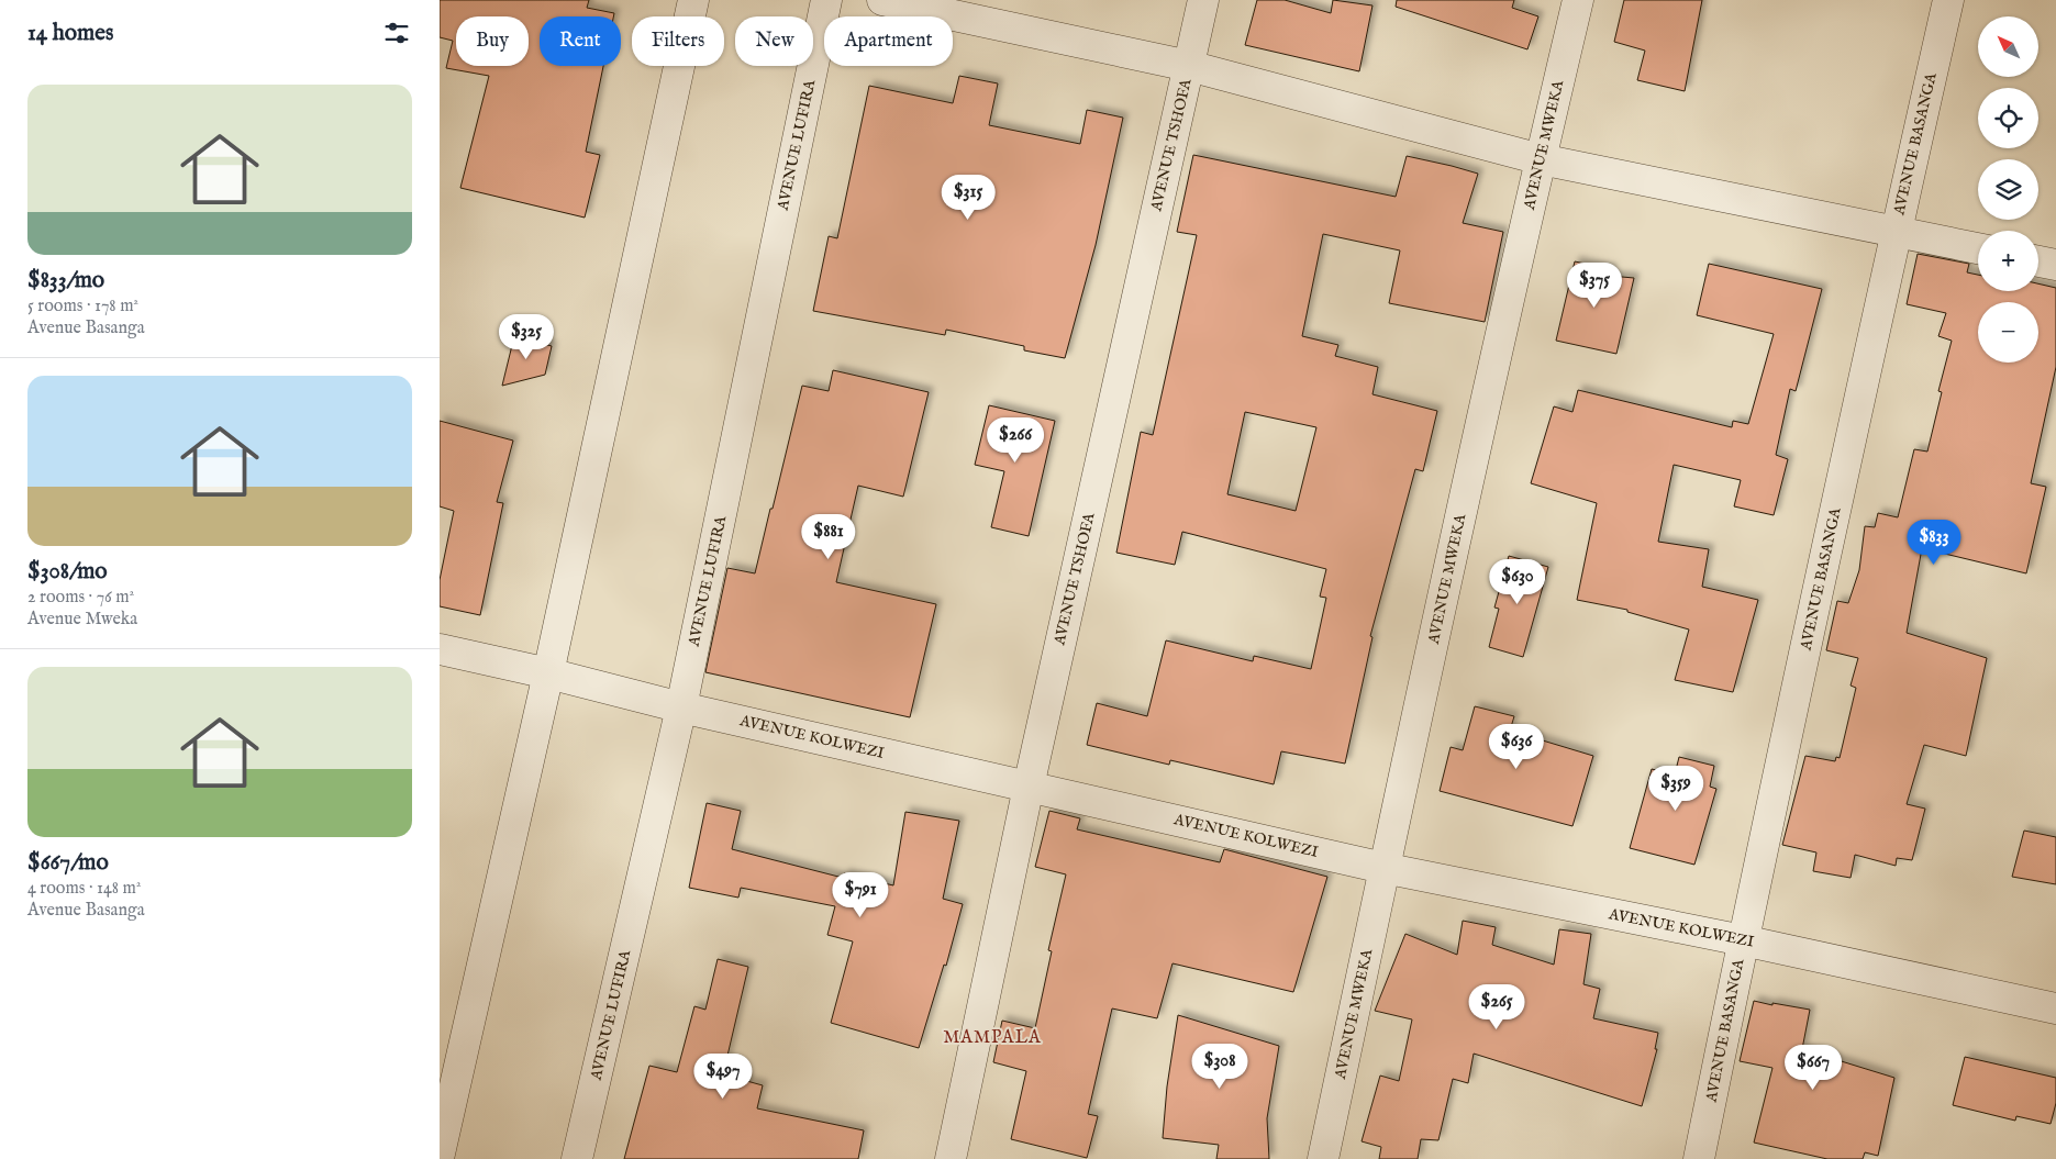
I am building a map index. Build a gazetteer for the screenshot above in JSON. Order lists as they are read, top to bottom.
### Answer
{
  "streets": {
    "street": [
      "AVENUE BASANGA",
      "AVENUE LUFIRA",
      "AVENUE TSHOFA",
      "AVENUE MWEKA",
      "AVENUE KOLWEZI"
    ]
  },
  "crossings": [
    ["AVENUE BASANGA", "AVENUE KOLWEZI"],
    ["AVENUE LUFIRA", "AVENUE KOLWEZI"],
    ["AVENUE TSHOFA", "AVENUE KOLWEZI"],
    ["AVENUE MWEKA", "AVENUE KOLWEZI"]
  ],
  "districts": ["MAMPALA"],
  "north": "top left",
  "page": {
    "heading": "14 homes",
    "map_buttons": ["+", "−"],
    "chip": [
      "Buy",
      "Rent",
      "Filters",
      "New",
      "Apartment"
    ],
    "list": [
      {
        "name": "$833/mo",
        "note": "5 rooms · 178 m² · Avenue Basanga"
      },
      {
        "name": "$308/mo",
        "note": "2 rooms · 76 m² · Avenue Mweka"
      },
      {
        "name": "$667/mo",
        "note": "4 rooms · 148 m² · Avenue Basanga"
      }
    ],
    "price": [
      "$315",
      "$375",
      "$325",
      "$266",
      "$881",
      "$833",
      "$630",
      "$636",
      "$359",
      "$791",
      "$265",
      "$308",
      "$667",
      "$497"
    ]
  }
}
